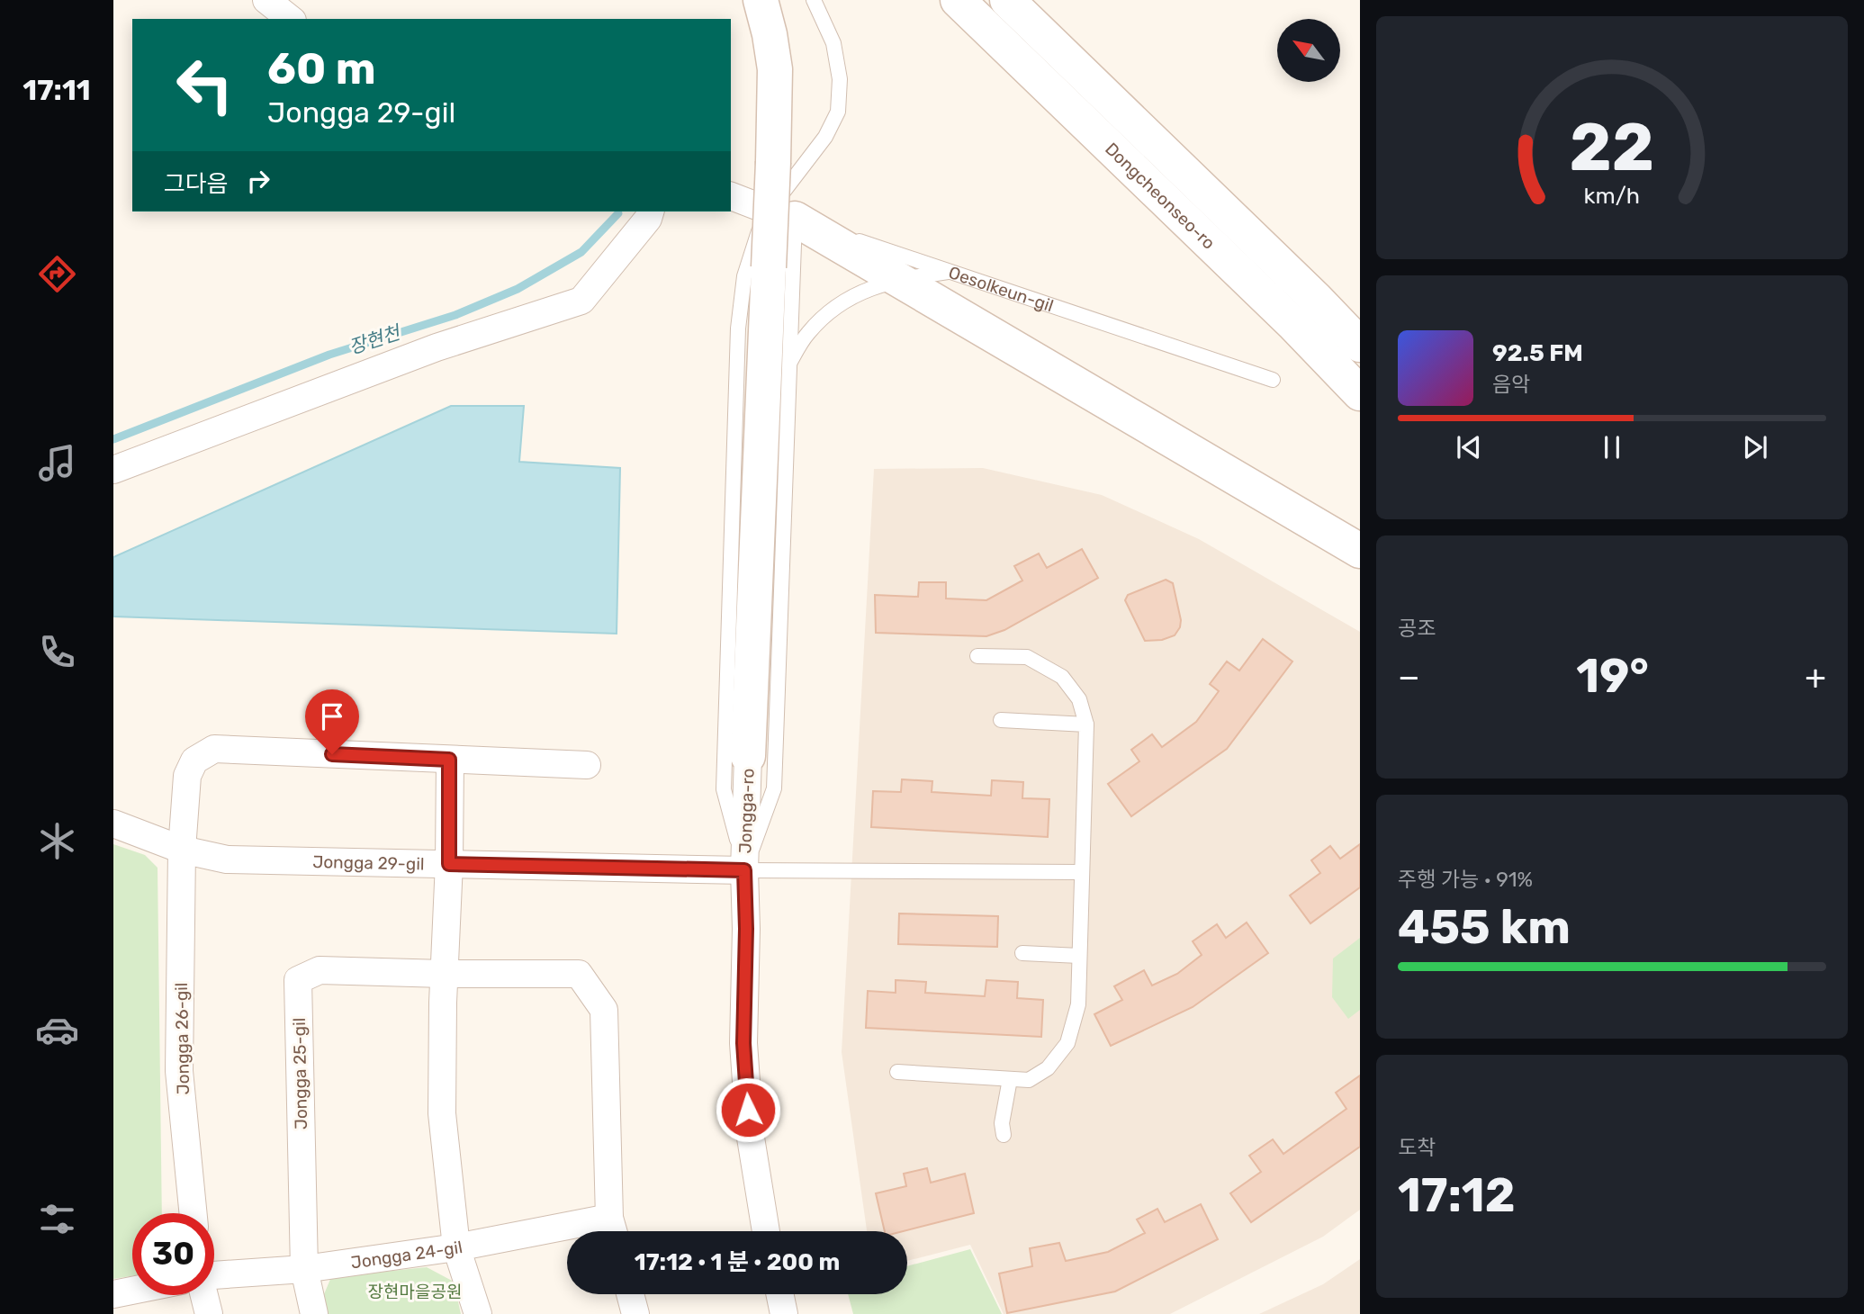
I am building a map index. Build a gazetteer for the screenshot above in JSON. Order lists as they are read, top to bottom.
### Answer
{
  "streets": {
    "main road": ["Dongcheonseo-ro"],
    "street": [
      "Oesolkeun-gil",
      "Jongga-ro",
      "Jongga 29-gil",
      "Jongga 26-gil",
      "Jongga 25-gil",
      "Jongga 24-gil"
    ]
  },
  "crossings": [
    ["Jongga-ro", "Jongga 29-gil"],
    ["Jongga 29-gil", "Jongga 26-gil"],
    ["Jongga 25-gil", "Jongga 24-gil"]
  ],
  "water": ["장현천"],
  "parks": ["장현마을공원"],
  "north": "top left",
  "page": {
    "tabs": "17:11",
    "turn": ["60 m", "Jongga 29-gil"],
    "then": "그다음",
    "song": ["92.5 FM", "음악"],
    "tile": [
      "공조",
      ["주행 가능 · 91%", "455 km"],
      ["도착", "17:12"]
    ],
    "heat": ["−", "19°", "+"],
    "limit": "30",
    "trip": "17:12 · 1 분 · 200 m",
    "gauge": ["22", "km/h"]
  }
}
